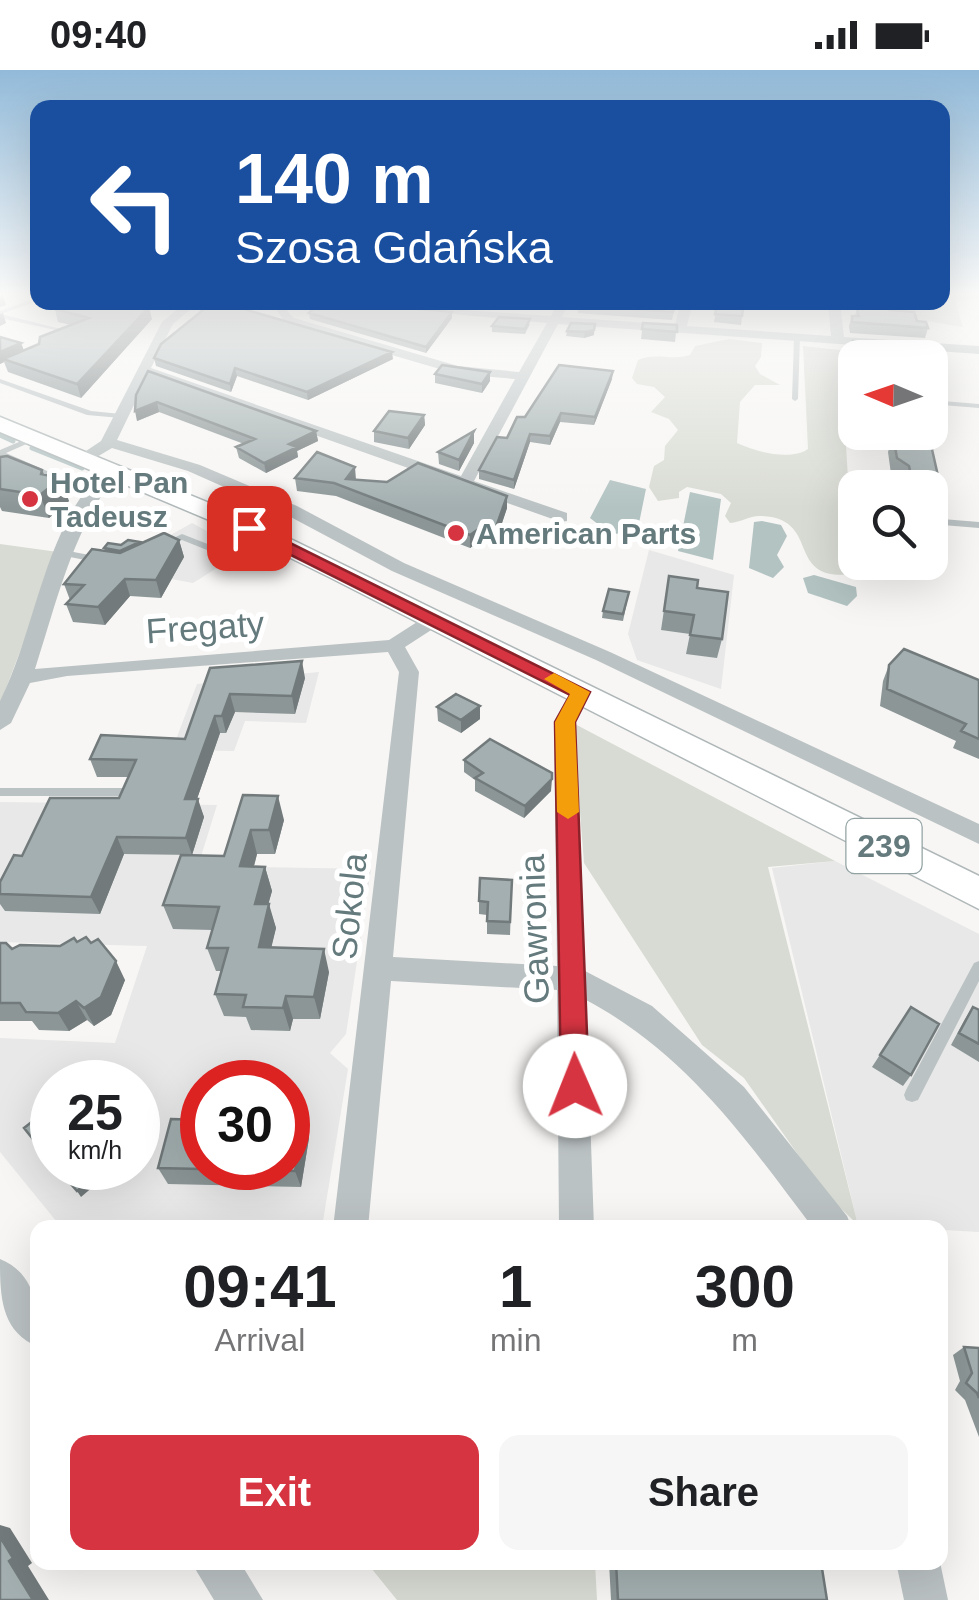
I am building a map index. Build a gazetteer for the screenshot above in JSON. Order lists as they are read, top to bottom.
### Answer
{
  "streets": {
    "main road": ["239"],
    "street": ["Fregaty", "Sokola", "Gawronia"]
  },
  "crossings": [
    ["Fregaty", "Sokola"],
    ["239", "Gawronia"]
  ],
  "places": ["Hotel Pan Tadeusz", "American Parts"],
  "north": "left",
  "page": {
    "status": "09:40",
    "turn": ["140 m", "Szosa Gdańska"],
    "speed": "25 km/h",
    "limit": "30",
    "eta": [
      "09:41",
      "Arrival",
      "1",
      "min",
      "300",
      "m"
    ],
    "buttons": ["Exit", "Share"]
  }
}
